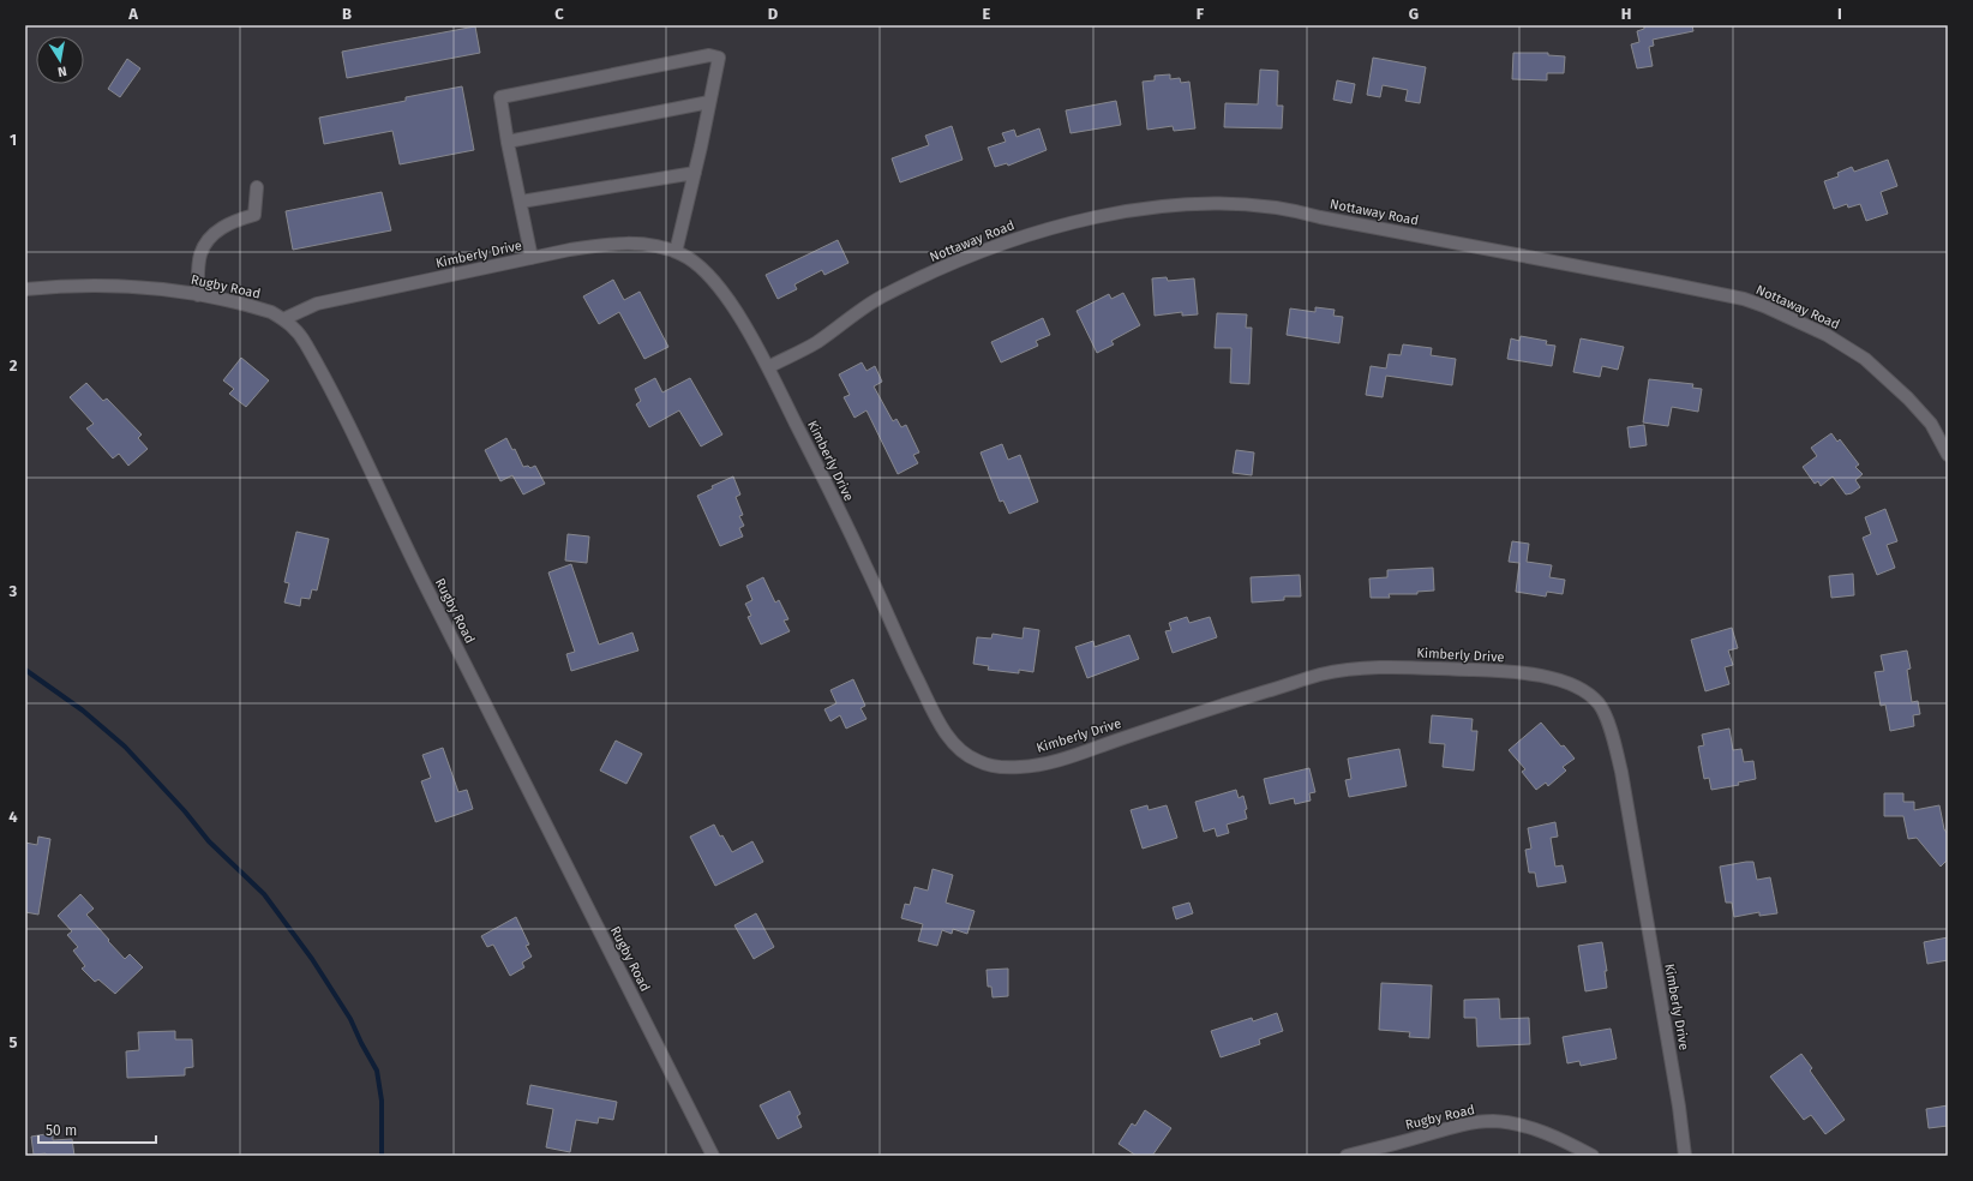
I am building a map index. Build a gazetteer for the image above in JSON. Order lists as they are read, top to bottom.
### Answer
{
  "streets": {
    "street": ["Nottaway Road", "Kimberly Drive", "Rugby Road"]
  },
  "crossings": [
    ["Nottaway Road", "Kimberly Drive"],
    ["Kimberly Drive", "Rugby Road"]
  ],
  "scale_bar": "50 m",
  "north": "bottom",
  "grid": {
    "columns": [
      "A",
      "B",
      "C",
      "D",
      "E",
      "F",
      "G",
      "H",
      "I"
    ],
    "rows": [
      "1",
      "2",
      "3",
      "4",
      "5"
    ]
  }
}
